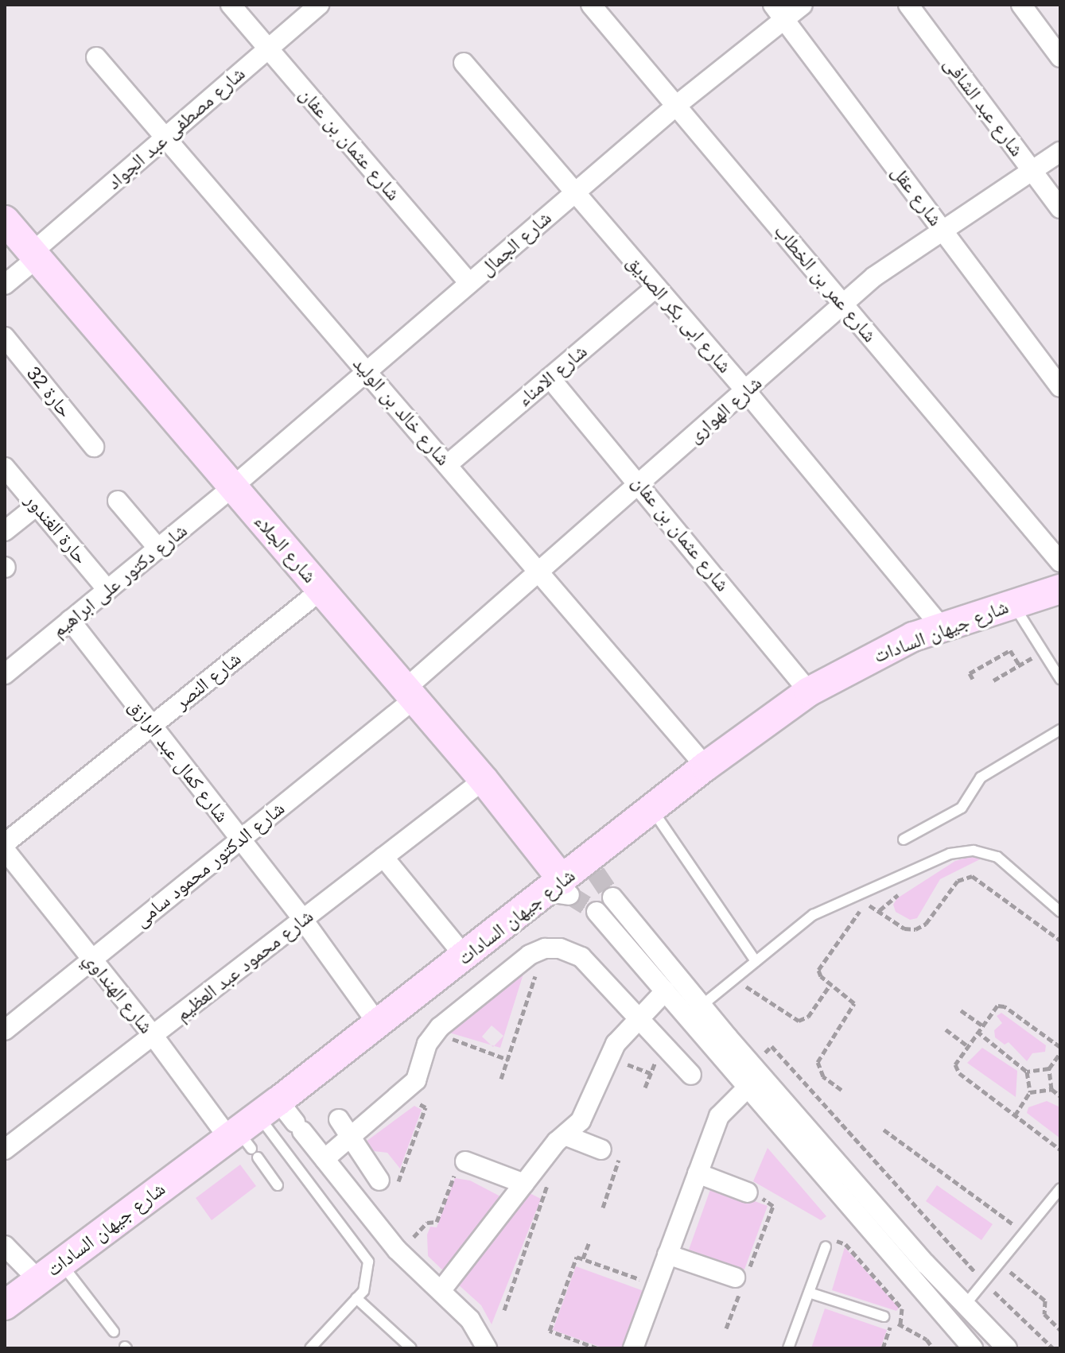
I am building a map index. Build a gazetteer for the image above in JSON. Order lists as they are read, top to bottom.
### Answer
{
  "streets": {
    "main road": ["شارع الجلاء", "شارع جيهان السادات"],
    "street": [
      "شارع عبد الشافى",
      "شارع مصطفى عبد الجواد",
      "شارع عثمان بن عفان",
      "شارع عقل",
      "شارع الجمال",
      "شارع عمر بن الخطاب",
      "شارع ابى بكر الصديق",
      "شارع الامناء",
      "حارة 32",
      "شارع الهوارى",
      "شارع خالد بن الوليد",
      "حارة الغندور",
      "شارع دكتور على ابراهيم",
      "شارع النصر",
      "شارع كمال عبد الرازق",
      "شارع الدكتور محمود سامى",
      "شارع محمود عبد العظيم",
      "شارع الهنداوي"
    ]
  },
  "crossings": [
    ["شارع عبد الشافى", "شارع الهوارى"],
    ["شارع مصطفى عبد الجواد", "شارع عثمان بن عفان"],
    ["شارع مصطفى عبد الجواد", "شارع خالد بن الوليد"],
    ["شارع مصطفى عبد الجواد", "شارع الجلاء"],
    ["شارع عثمان بن عفان", "شارع الجمال"],
    ["شارع عثمان بن عفان", "شارع الامناء"],
    ["شارع عثمان بن عفان", "شارع الهوارى"],
    ["شارع عثمان بن عفان", "شارع جيهان السادات"],
    ["شارع عقل", "شارع الجمال"],
    ["شارع عقل", "شارع الهوارى"],
    ["شارع الجمال", "شارع عمر بن الخطاب"],
    ["شارع الجمال", "شارع ابى بكر الصديق"],
    ["شارع الجمال", "شارع خالد بن الوليد"],
    ["شارع الجمال", "شارع الجلاء"],
    ["شارع الجمال", "شارع دكتور على ابراهيم"],
    ["شارع عمر بن الخطاب", "شارع الهوارى"],
    ["شارع ابى بكر الصديق", "شارع الامناء"],
    ["شارع ابى بكر الصديق", "شارع الهوارى"],
    ["شارع ابى بكر الصديق", "شارع جيهان السادات"],
    ["شارع الامناء", "شارع خالد بن الوليد"],
    ["شارع الهوارى", "شارع خالد بن الوليد"],
    ["شارع الهوارى", "شارع الجلاء"],
    ["شارع الهوارى", "شارع الدكتور محمود سامى"],
    ["شارع خالد بن الوليد", "شارع جيهان السادات"],
    ["حارة الغندور", "شارع دكتور على ابراهيم"],
    ["شارع الجلاء", "شارع دكتور على ابراهيم"],
    ["شارع الجلاء", "شارع جيهان السادات"],
    ["شارع الجلاء", "شارع النصر"],
    ["شارع الجلاء", "شارع الدكتور محمود سامى"],
    ["شارع الجلاء", "شارع محمود عبد العظيم"],
    ["شارع دكتور على ابراهيم", "شارع كمال عبد الرازق"],
    ["شارع جيهان السادات", "شارع كمال عبد الرازق"],
    ["شارع جيهان السادات", "شارع الهنداوي"],
    ["شارع النصر", "شارع كمال عبد الرازق"],
    ["شارع كمال عبد الرازق", "شارع الدكتور محمود سامى"],
    ["شارع كمال عبد الرازق", "شارع محمود عبد العظيم"],
    ["شارع الدكتور محمود سامى", "شارع الهنداوي"],
    ["شارع محمود عبد العظيم", "شارع الهنداوي"]
  ]
}
